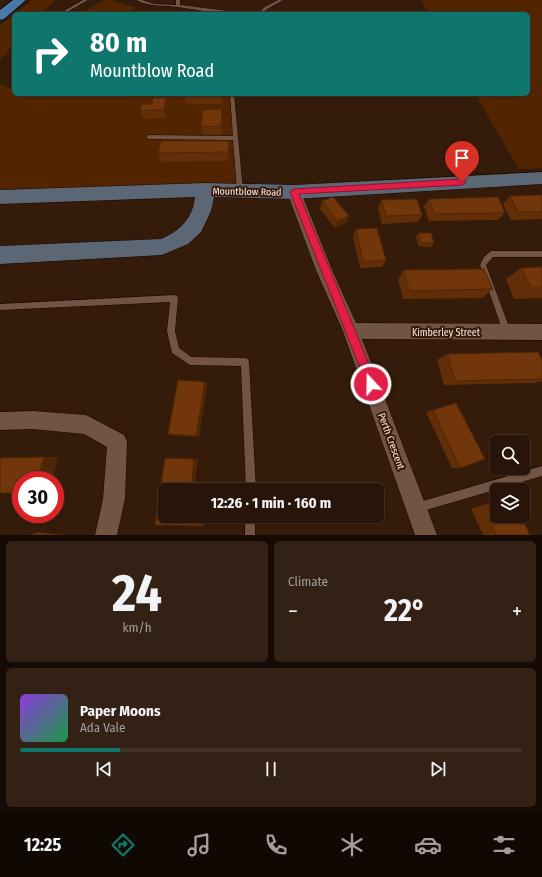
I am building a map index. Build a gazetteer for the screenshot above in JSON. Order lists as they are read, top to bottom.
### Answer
{
  "streets": {
    "street": ["Mountblow Road", "Kimberley Street", "Perth Crescent"]
  },
  "crossings": [
    ["Mountblow Road", "Perth Crescent"],
    ["Kimberley Street", "Perth Crescent"]
  ],
  "page": {
    "turn": ["80 m", "Mountblow Road"],
    "limit": "30",
    "trip": "12:26 · 1 min · 160 m",
    "tile": [
      ["24", "km/h"],
      "Climate"
    ],
    "heat": ["−", "22°", "+"],
    "song": ["Paper Moons", "Ada Vale"],
    "tabs": "12:25"
  }
}
